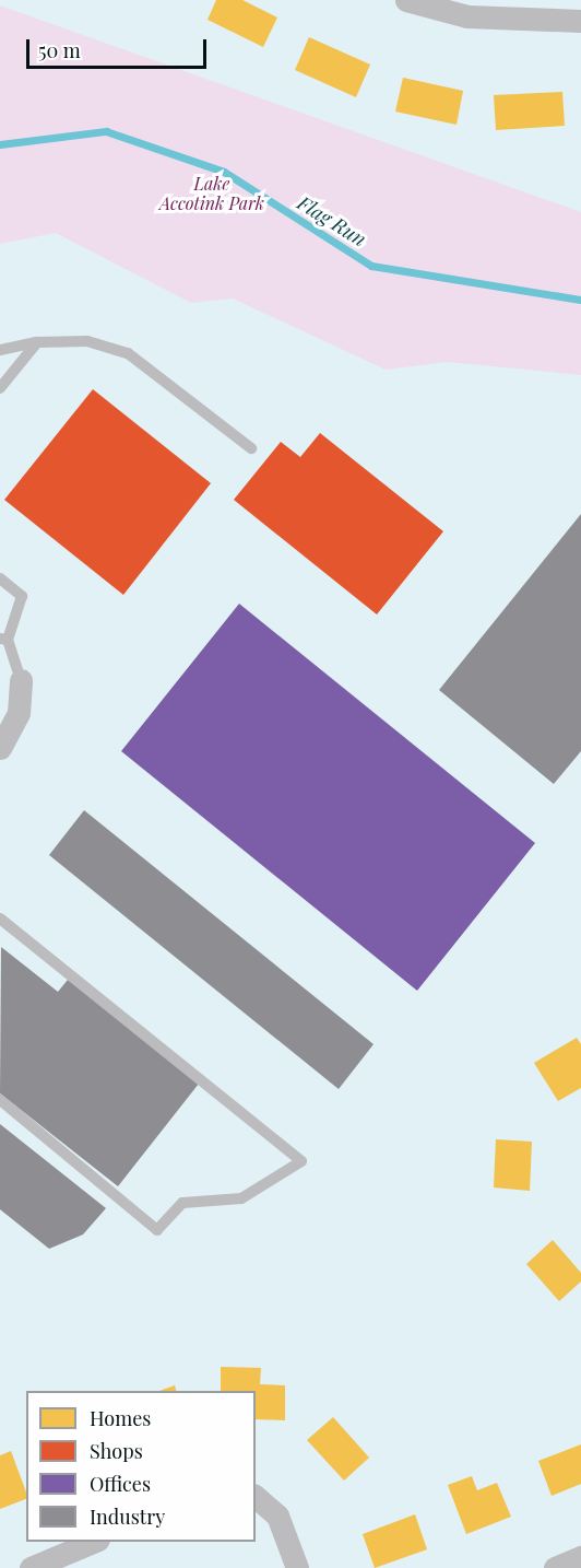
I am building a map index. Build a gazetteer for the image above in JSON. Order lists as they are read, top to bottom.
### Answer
{
  "water": ["Flag Run"],
  "parks": ["Lake Accotink Park"],
  "legend": [
    "Homes",
    "Shops",
    "Offices",
    "Industry"
  ],
  "scale_bar": "50 m"
}
